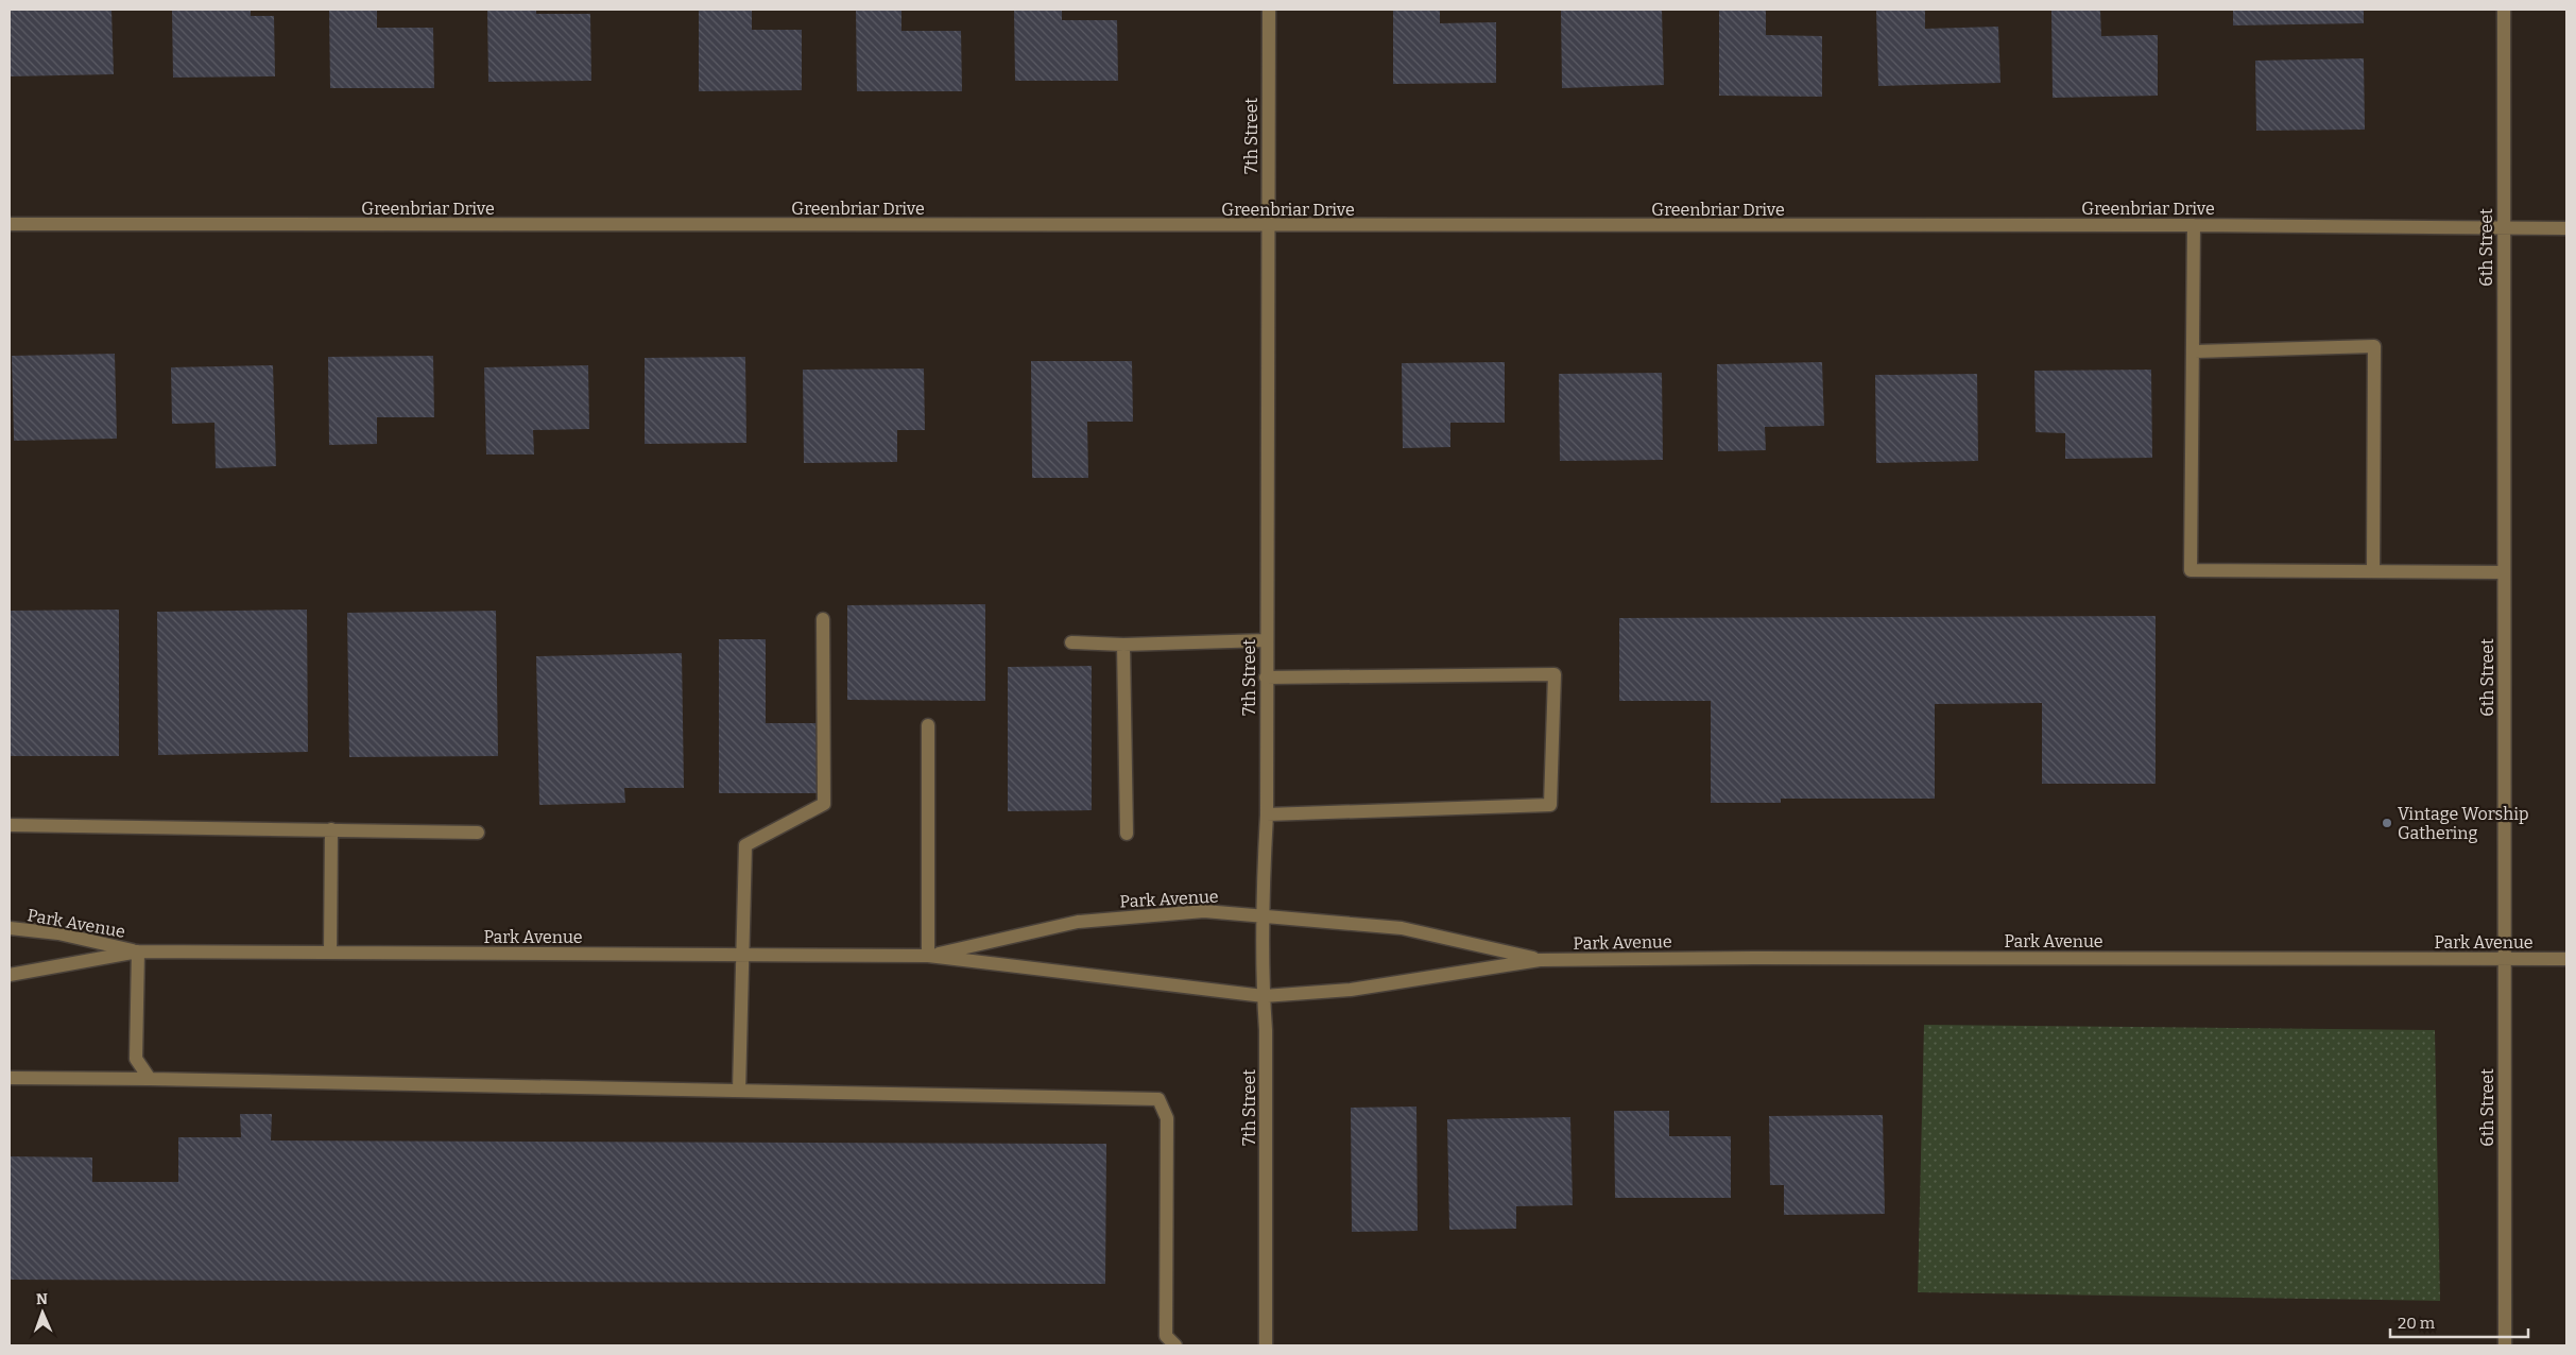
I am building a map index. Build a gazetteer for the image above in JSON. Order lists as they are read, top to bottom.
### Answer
{
  "streets": {
    "street": [
      "7th Street",
      "Greenbriar Drive",
      "6th Street",
      "Park Avenue"
    ]
  },
  "crossings": [
    ["7th Street", "Greenbriar Drive"],
    ["7th Street", "Park Avenue"],
    ["Greenbriar Drive", "6th Street"],
    ["6th Street", "Park Avenue"]
  ],
  "places": ["Vintage Worship Gathering"],
  "scale_bar": "20 m",
  "north": "top"
}
